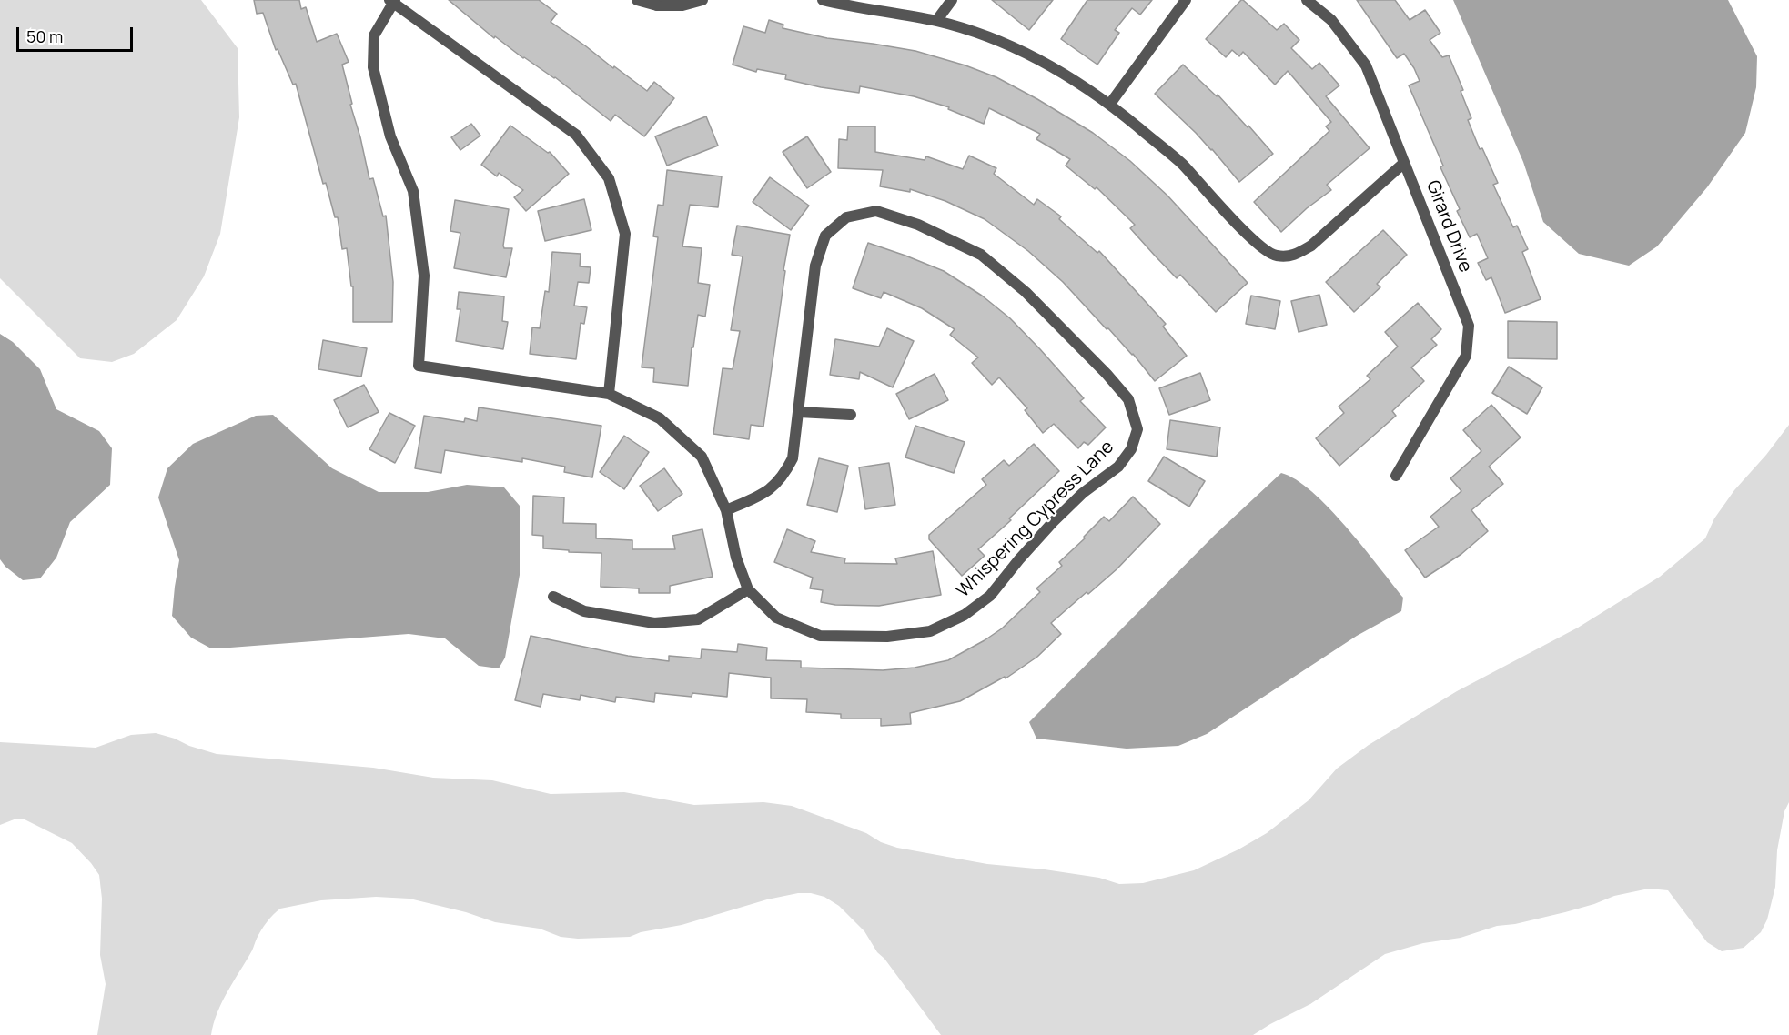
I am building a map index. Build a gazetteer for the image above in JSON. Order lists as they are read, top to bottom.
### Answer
{
  "streets": {
    "street": ["Girard Drive", "Whispering Cypress Lane"]
  },
  "scale_bar": "50 m"
}
